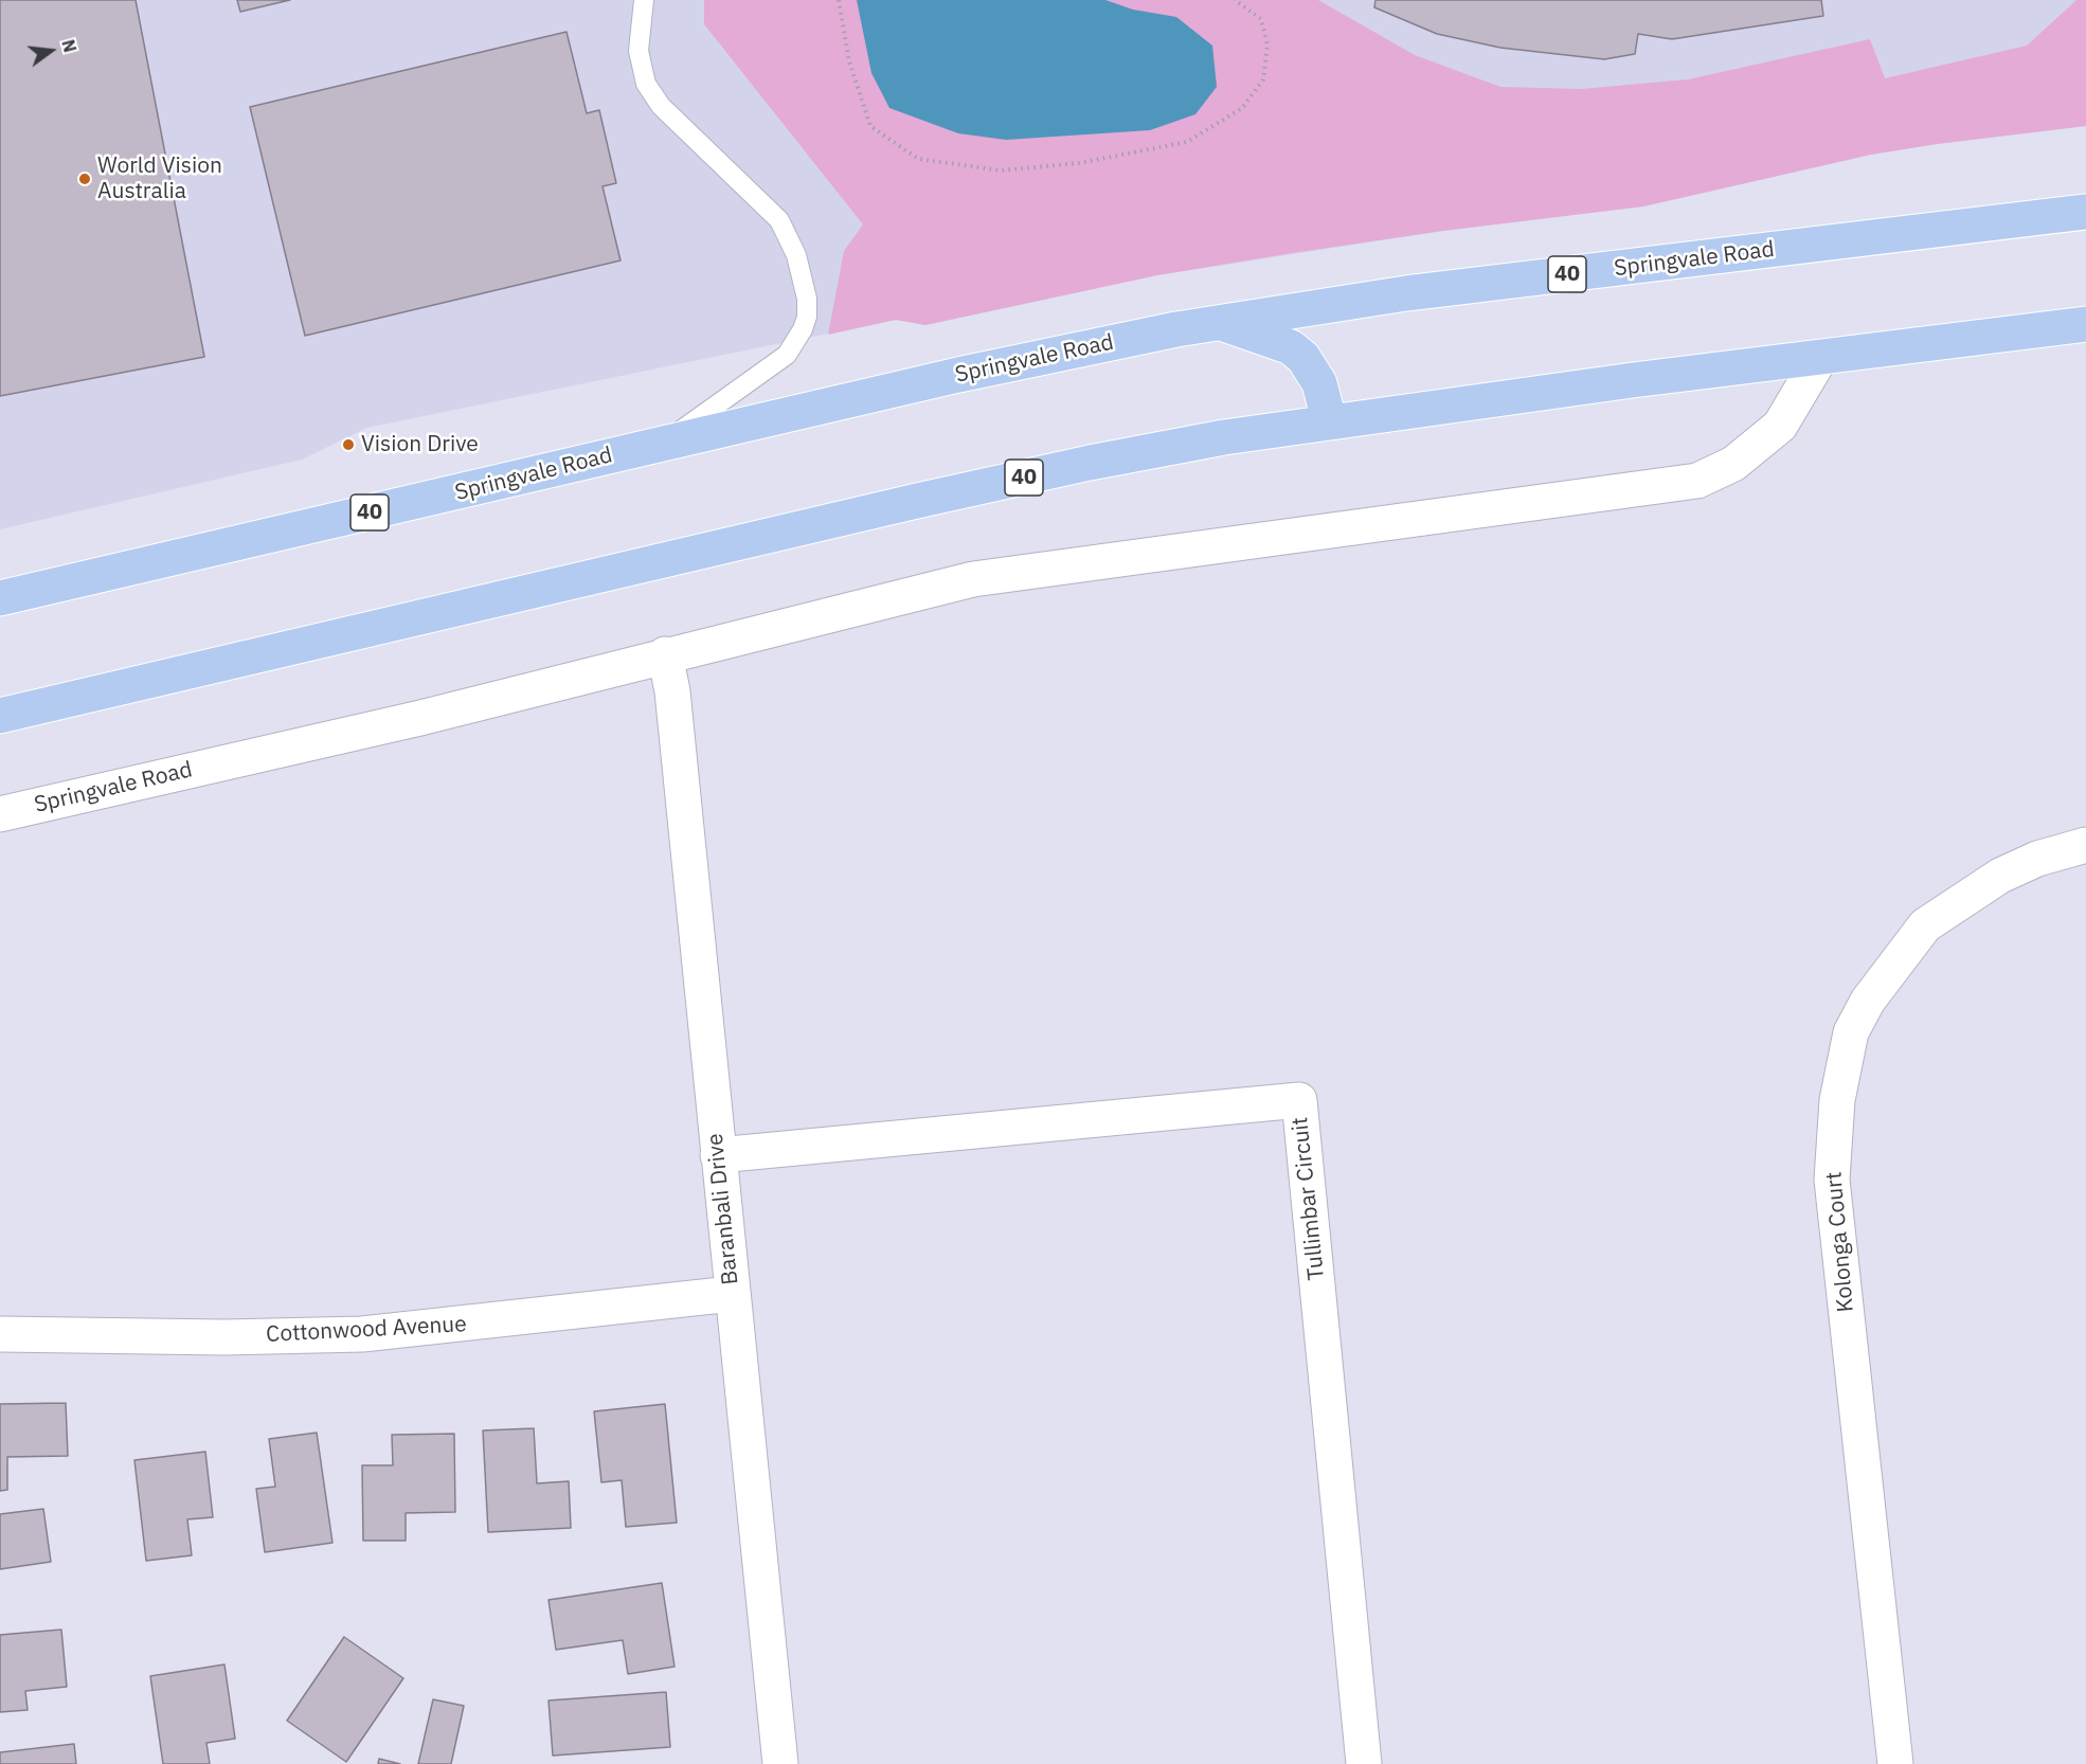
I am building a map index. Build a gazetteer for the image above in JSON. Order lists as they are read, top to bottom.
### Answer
{
  "streets": {
    "highway": ["Springvale Road", "40"],
    "street": [
      "Tullimbar Circuit",
      "Baranbali Drive",
      "Kolonga Court",
      "Cottonwood Avenue"
    ]
  },
  "crossings": [
    ["Springvale Road", "40"],
    ["Springvale Road", "Baranbali Drive"],
    ["Tullimbar Circuit", "Baranbali Drive"],
    ["Baranbali Drive", "Cottonwood Avenue"]
  ],
  "places": ["World Vision Australia", "Vision Drive"],
  "north": "right"
}
